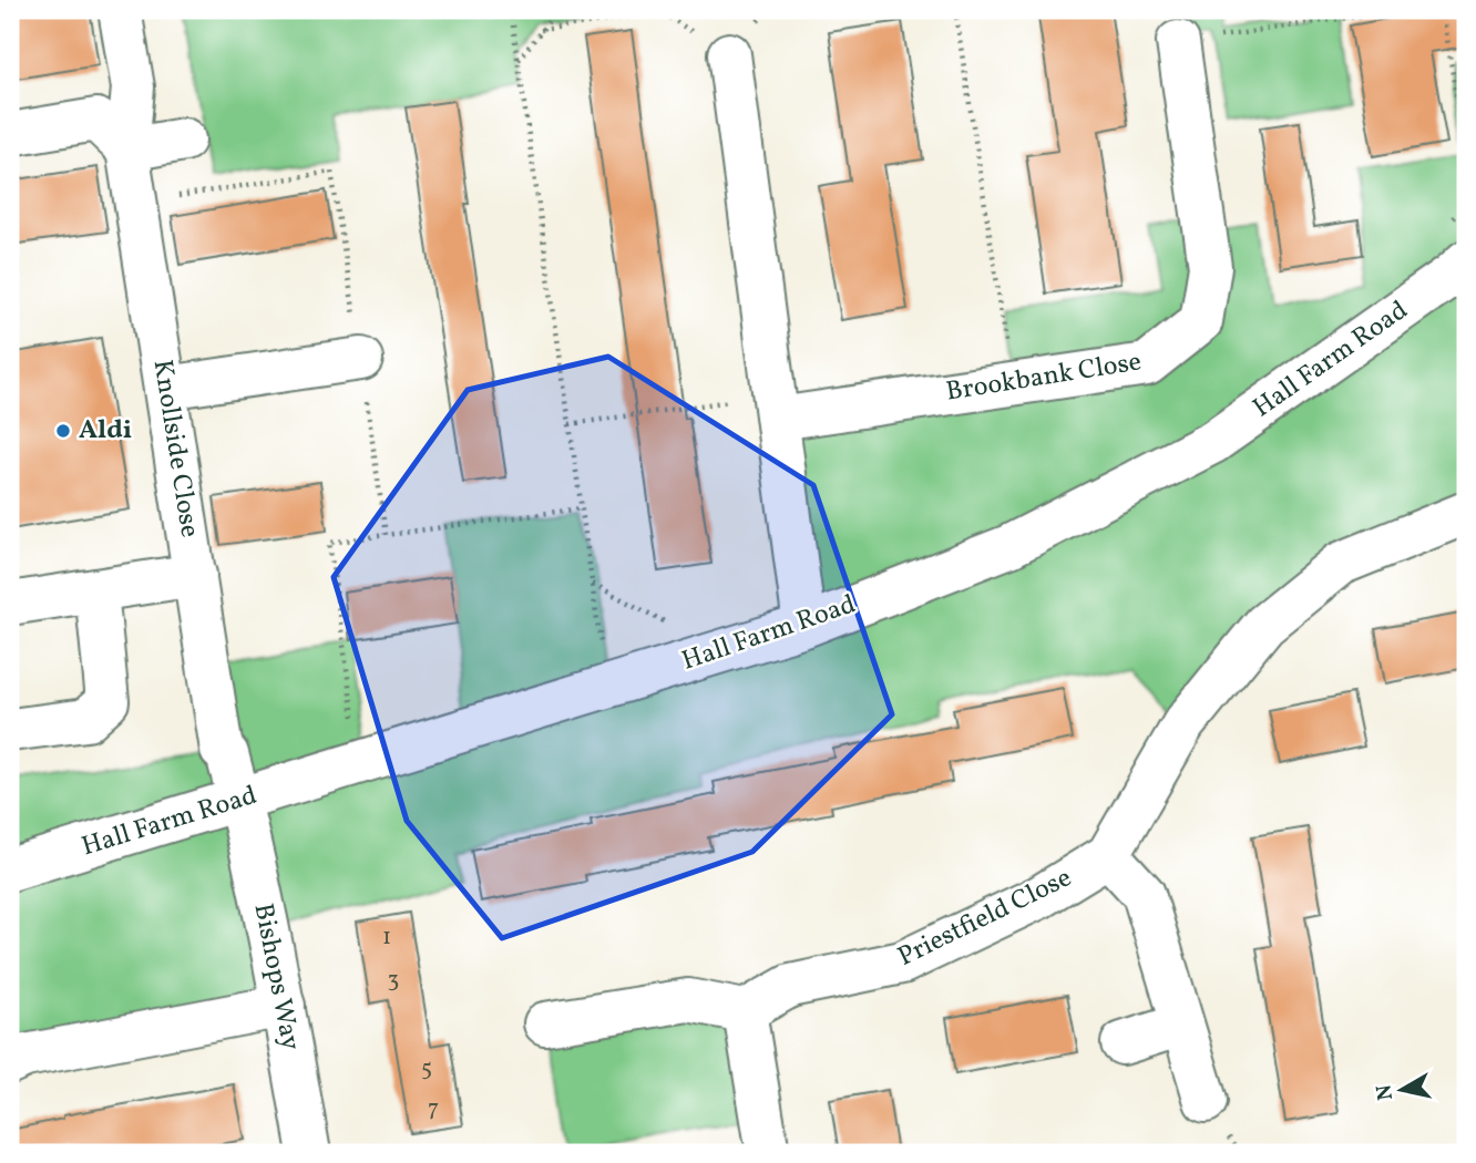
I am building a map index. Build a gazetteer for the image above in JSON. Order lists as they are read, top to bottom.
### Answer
{
  "streets": {
    "street": [
      "Hall Farm Road",
      "Brookbank Close",
      "Knollside Close",
      "Priestfield Close",
      "Bishops Way"
    ]
  },
  "crossings": [
    ["Hall Farm Road", "Knollside Close"],
    ["Hall Farm Road", "Bishops Way"],
    ["Knollside Close", "Bishops Way"]
  ],
  "places": ["Aldi"],
  "house_numbers": [
    "1",
    "3",
    "5",
    "7"
  ],
  "north": "left"
}
